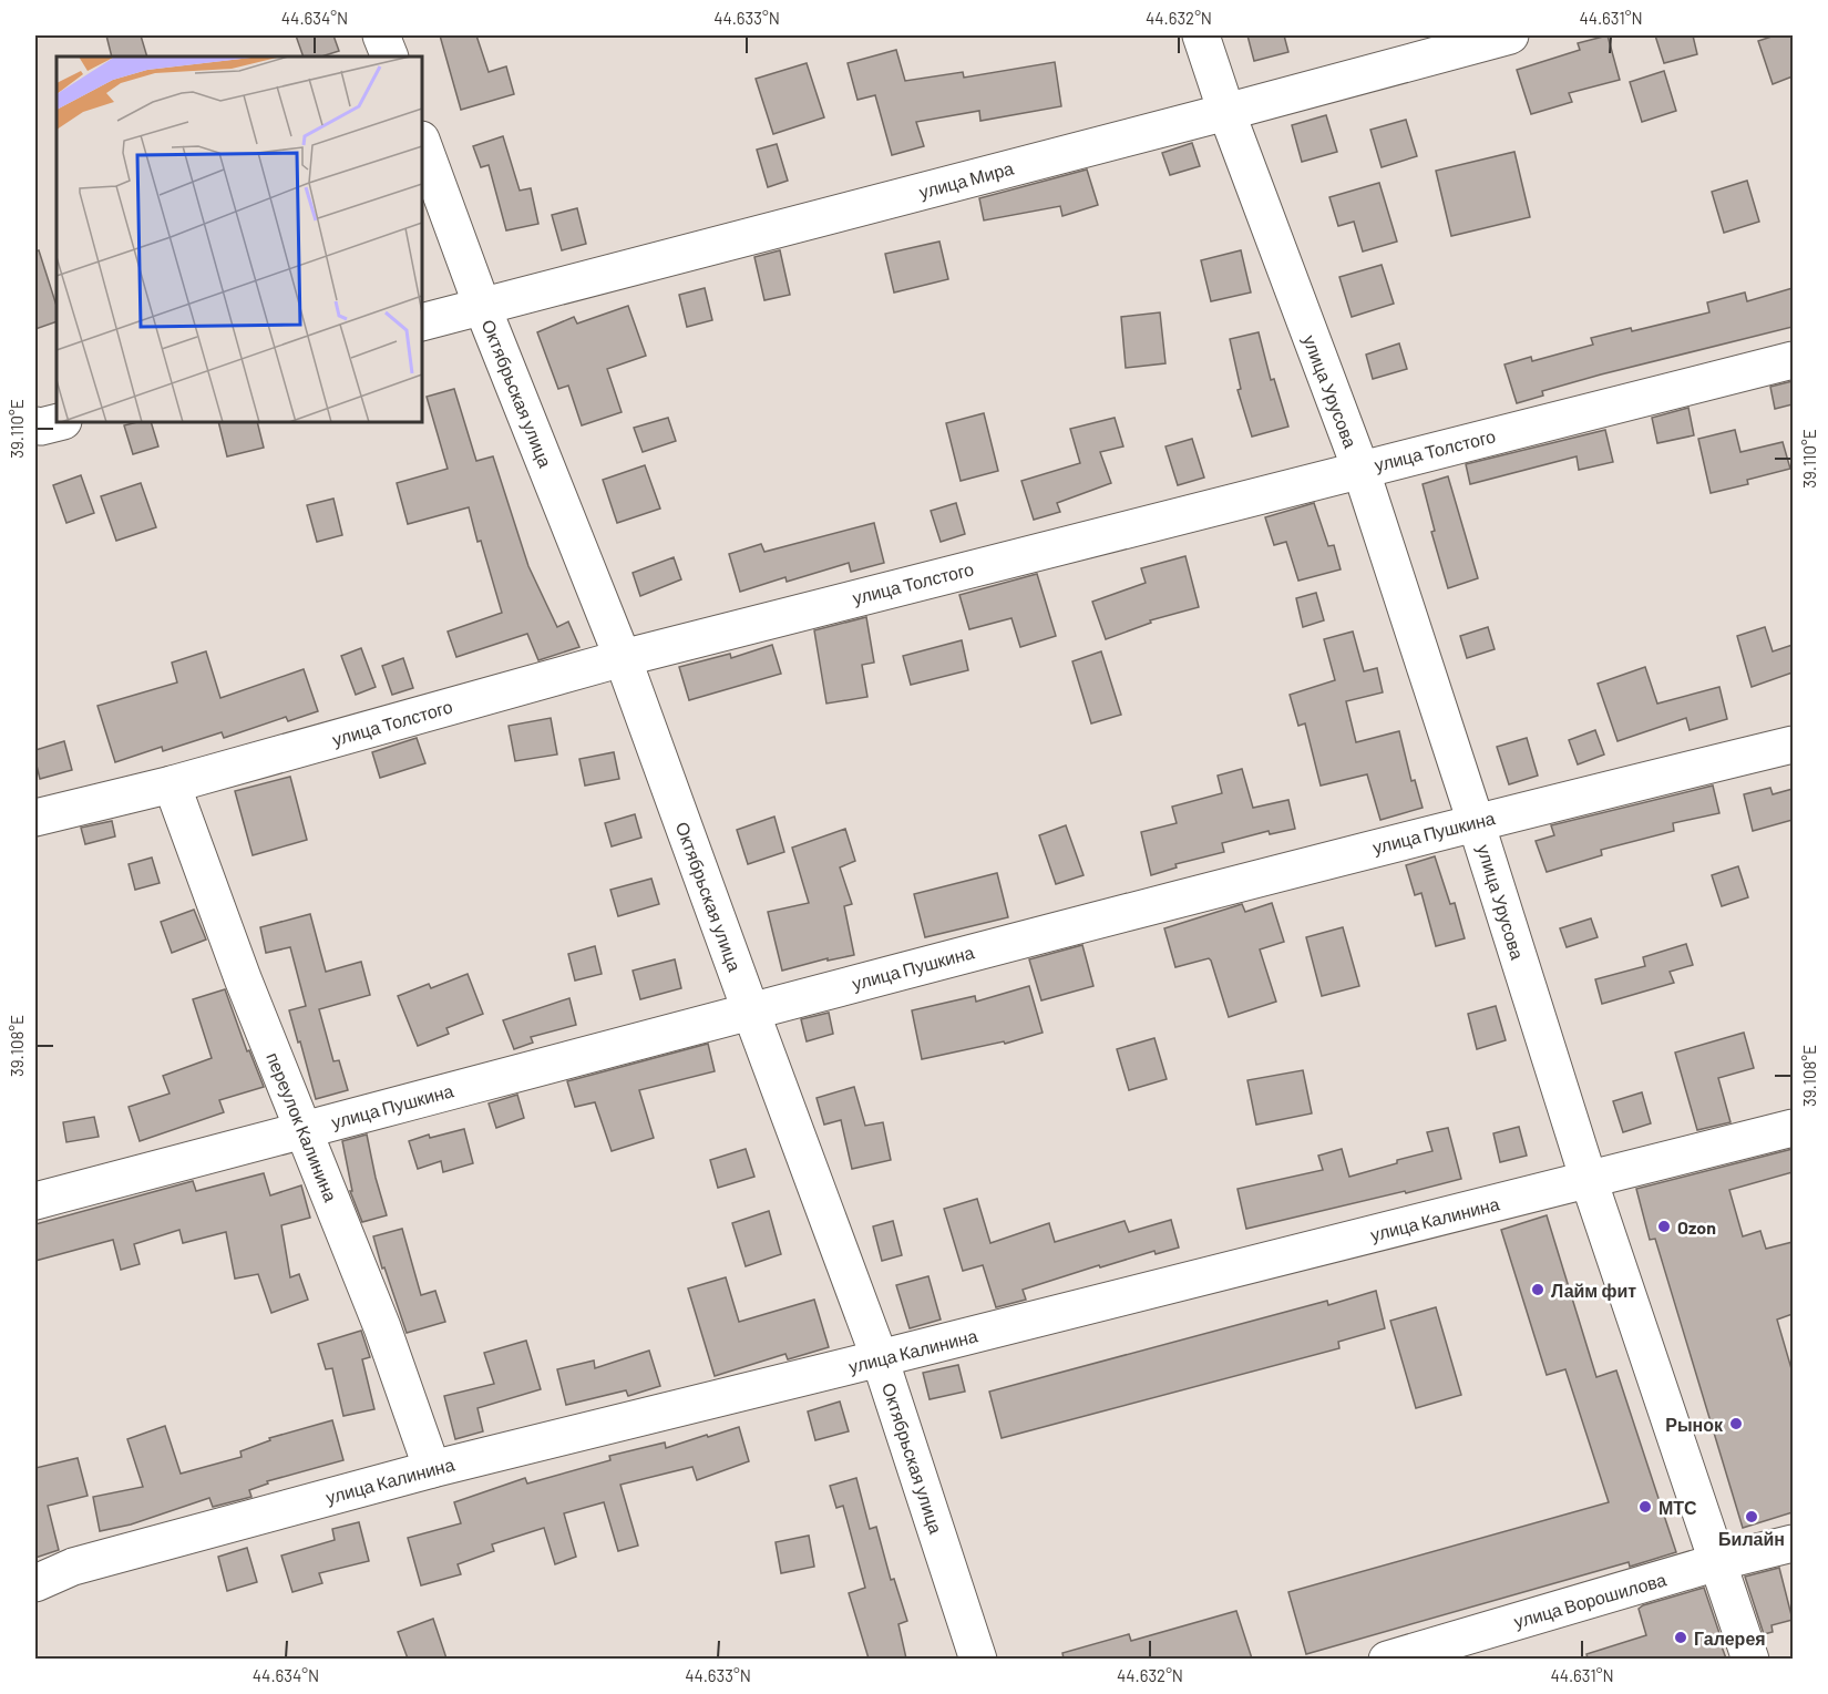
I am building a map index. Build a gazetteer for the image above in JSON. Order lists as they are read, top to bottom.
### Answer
{
  "streets": {
    "street": [
      "улица Мира",
      "улица Урусова",
      "Октябрьская улица",
      "улица Толстого",
      "улица Пушкина",
      "переулок Калинина",
      "улица Калинина",
      "улица Ворошилова"
    ]
  },
  "crossings": [
    ["улица Мира", "улица Урусова"],
    ["улица Мира", "Октябрьская улица"],
    ["улица Урусова", "улица Толстого"],
    ["улица Урусова", "улица Пушкина"],
    ["улица Урусова", "улица Калинина"],
    ["улица Урусова", "улица Ворошилова"],
    ["Октябрьская улица", "улица Толстого"],
    ["Октябрьская улица", "улица Пушкина"],
    ["Октябрьская улица", "улица Калинина"],
    ["улица Толстого", "переулок Калинина"],
    ["улица Пушкина", "переулок Калинина"],
    ["переулок Калинина", "улица Калинина"]
  ],
  "places": [
    "Ozon",
    "Лайм фит",
    "Рынок",
    "МТС",
    "Билайн",
    "Галерея"
  ],
  "coordinates": [
    "44.634°N",
    "44.633°N",
    "44.632°N",
    "44.631°N",
    "39.110°E",
    "39.108°E"
  ]
}
